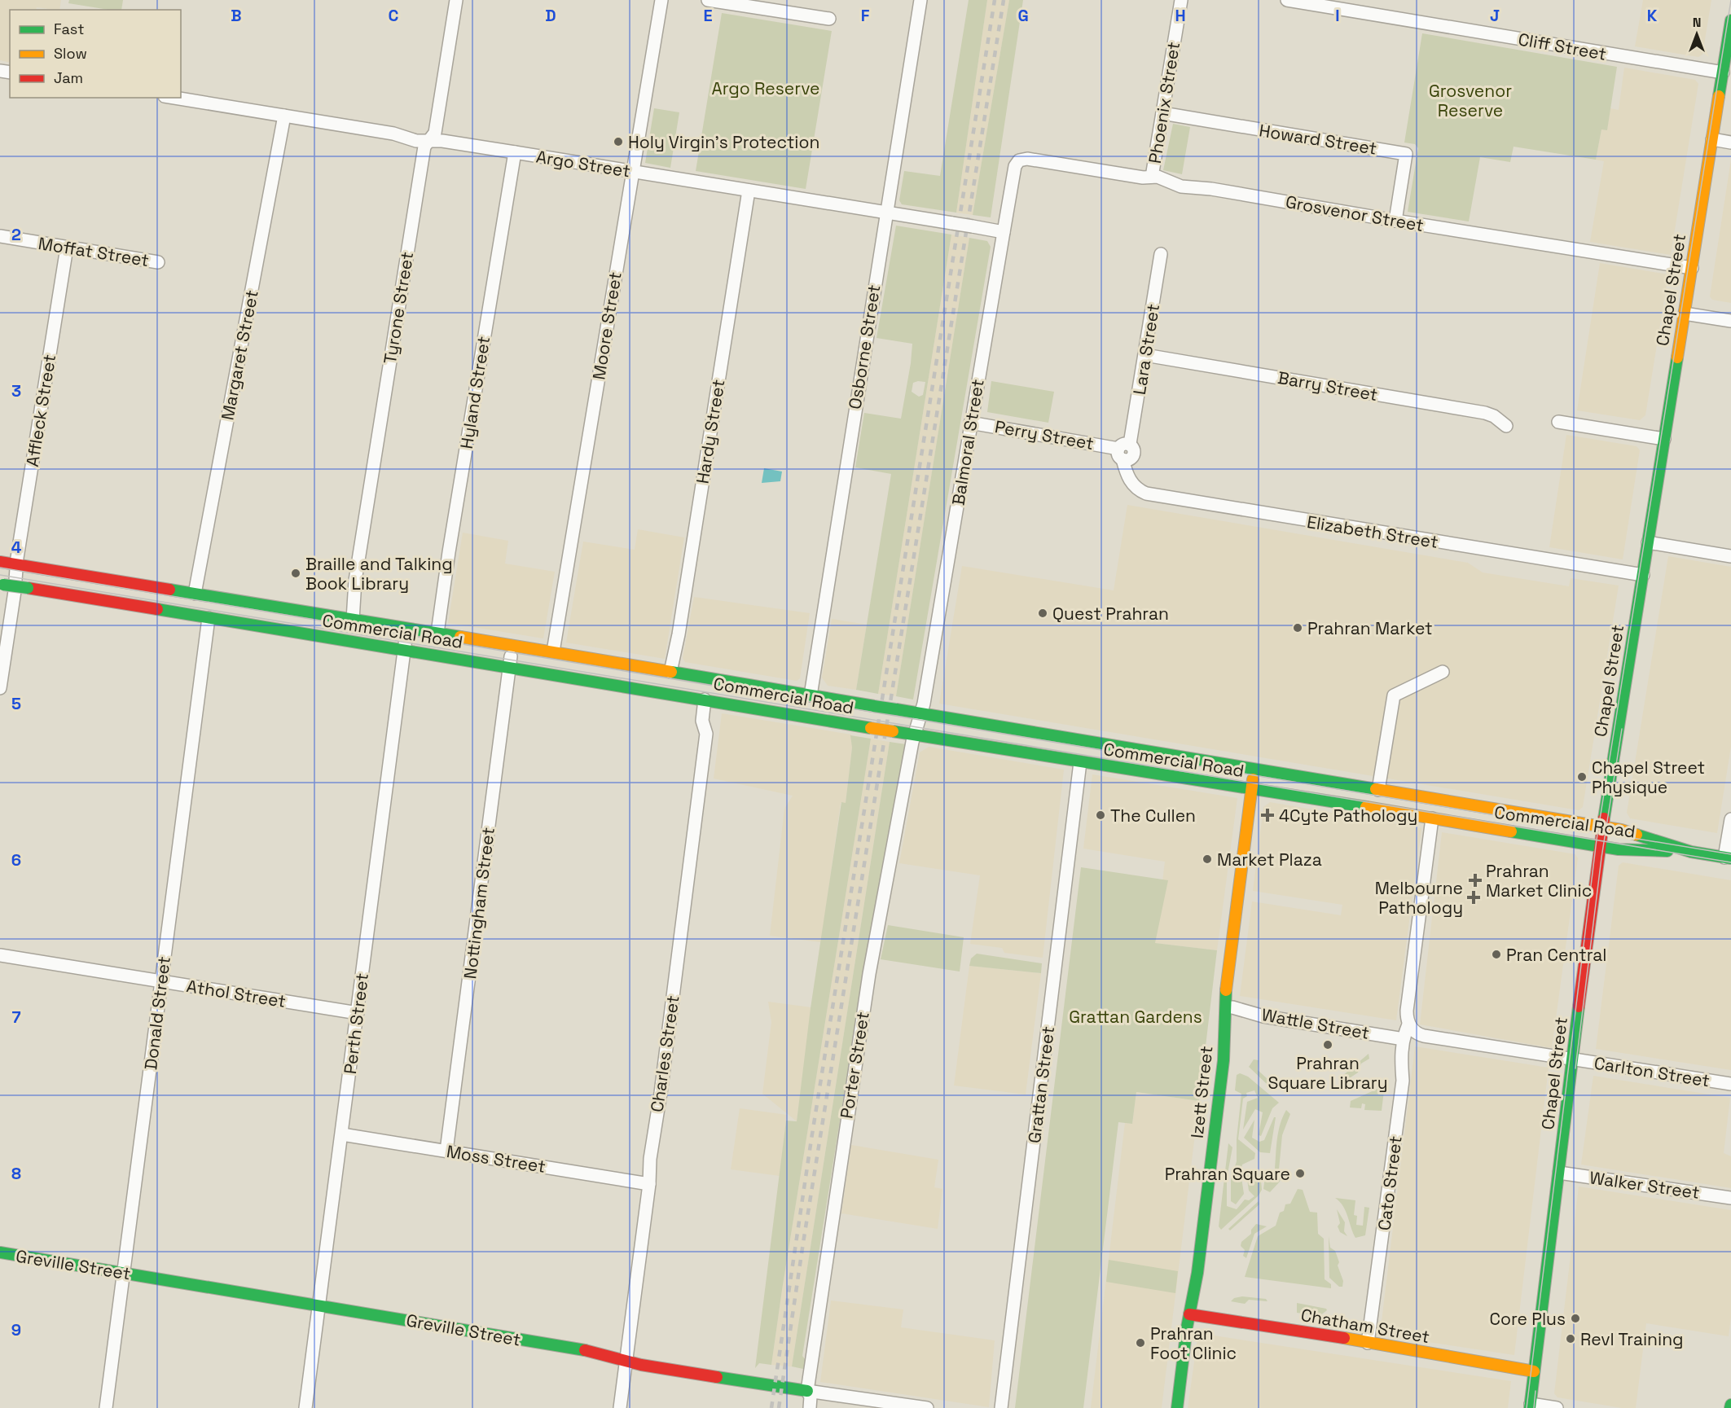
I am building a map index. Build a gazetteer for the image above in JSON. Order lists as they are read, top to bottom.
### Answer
{
  "streets": {
    "main road": [
      "Chapel Street",
      "Commercial Road",
      "Izett Street",
      "Greville Street",
      "Chatham Street"
    ],
    "street": [
      "Cliff Street",
      "Phoenix Street",
      "Howard Street",
      "Argo Street",
      "Grosvenor Street",
      "Moffat Street",
      "Tyrone Street",
      "Moore Street",
      "Osborne Street",
      "Lara Street",
      "Margaret Street",
      "Barry Street",
      "Hyland Street",
      "Affleck Street",
      "Hardy Street",
      "Perry Street",
      "Balmoral Street",
      "Elizabeth Street",
      "Nottingham Street",
      "Athol Street",
      "Donald Street",
      "Perth Street",
      "Wattle Street",
      "Charles Street",
      "Porter Street",
      "Carlton Street",
      "Grattan Street",
      "Moss Street",
      "Cato Street",
      "Walker Street"
    ]
  },
  "crossings": [
    ["Cliff Street", "Chapel Street"],
    ["Phoenix Street", "Howard Street"],
    ["Phoenix Street", "Grosvenor Street"],
    ["Howard Street", "Grosvenor Street"],
    ["Argo Street", "Tyrone Street"],
    ["Argo Street", "Moore Street"],
    ["Argo Street", "Osborne Street"],
    ["Argo Street", "Margaret Street"],
    ["Argo Street", "Hyland Street"],
    ["Argo Street", "Hardy Street"],
    ["Argo Street", "Balmoral Street"],
    ["Grosvenor Street", "Chapel Street"],
    ["Grosvenor Street", "Balmoral Street"],
    ["Moffat Street", "Affleck Street"],
    ["Chapel Street", "Elizabeth Street"],
    ["Chapel Street", "Commercial Road"],
    ["Chapel Street", "Carlton Street"],
    ["Chapel Street", "Walker Street"],
    ["Chapel Street", "Chatham Street"],
    ["Tyrone Street", "Commercial Road"],
    ["Moore Street", "Commercial Road"],
    ["Osborne Street", "Commercial Road"],
    ["Lara Street", "Barry Street"],
    ["Lara Street", "Perry Street"],
    ["Lara Street", "Elizabeth Street"],
    ["Margaret Street", "Commercial Road"],
    ["Hyland Street", "Commercial Road"],
    ["Affleck Street", "Commercial Road"],
    ["Hardy Street", "Commercial Road"],
    ["Perry Street", "Balmoral Street"],
    ["Perry Street", "Elizabeth Street"],
    ["Balmoral Street", "Commercial Road"],
    ["Balmoral Street", "Porter Street"],
    ["Commercial Road", "Nottingham Street"],
    ["Commercial Road", "Donald Street"],
    ["Commercial Road", "Perth Street"],
    ["Commercial Road", "Charles Street"],
    ["Commercial Road", "Porter Street"],
    ["Commercial Road", "Grattan Street"],
    ["Commercial Road", "Izett Street"],
    ["Commercial Road", "Cato Street"],
    ["Nottingham Street", "Moss Street"],
    ["Athol Street", "Donald Street"],
    ["Athol Street", "Perth Street"],
    ["Donald Street", "Greville Street"],
    ["Perth Street", "Moss Street"],
    ["Perth Street", "Greville Street"],
    ["Charles Street", "Moss Street"],
    ["Charles Street", "Greville Street"],
    ["Porter Street", "Greville Street"],
    ["Izett Street", "Chatham Street"],
    ["Cato Street", "Chatham Street"]
  ],
  "parks": ["Argo Reserve", "Grosvenor Reserve", "Grattan Gardens"],
  "places": {
    "other": [
      "Holy Virgin's Protection",
      "Braille and Talking Book Library",
      "Quest Prahran",
      "Prahran Market",
      "Chapel Street Physique",
      "The Cullen",
      "Market Plaza",
      "Pran Central",
      "Prahran Square Library",
      "Prahran Square",
      "Core Plus",
      "Revl Training",
      "Prahran Foot Clinic"
    ],
    "health": ["4Cyte Pathology", "Prahran Market Clinic", "Melbourne Pathology"]
  },
  "legend": ["Fast", "Slow", "Jam"],
  "north": "top",
  "grid": {
    "columns": [
      "B",
      "C",
      "D",
      "E",
      "F",
      "G",
      "H",
      "I",
      "J",
      "K"
    ],
    "rows": [
      "2",
      "3",
      "4",
      "5",
      "6",
      "7",
      "8",
      "9"
    ]
  }
}
